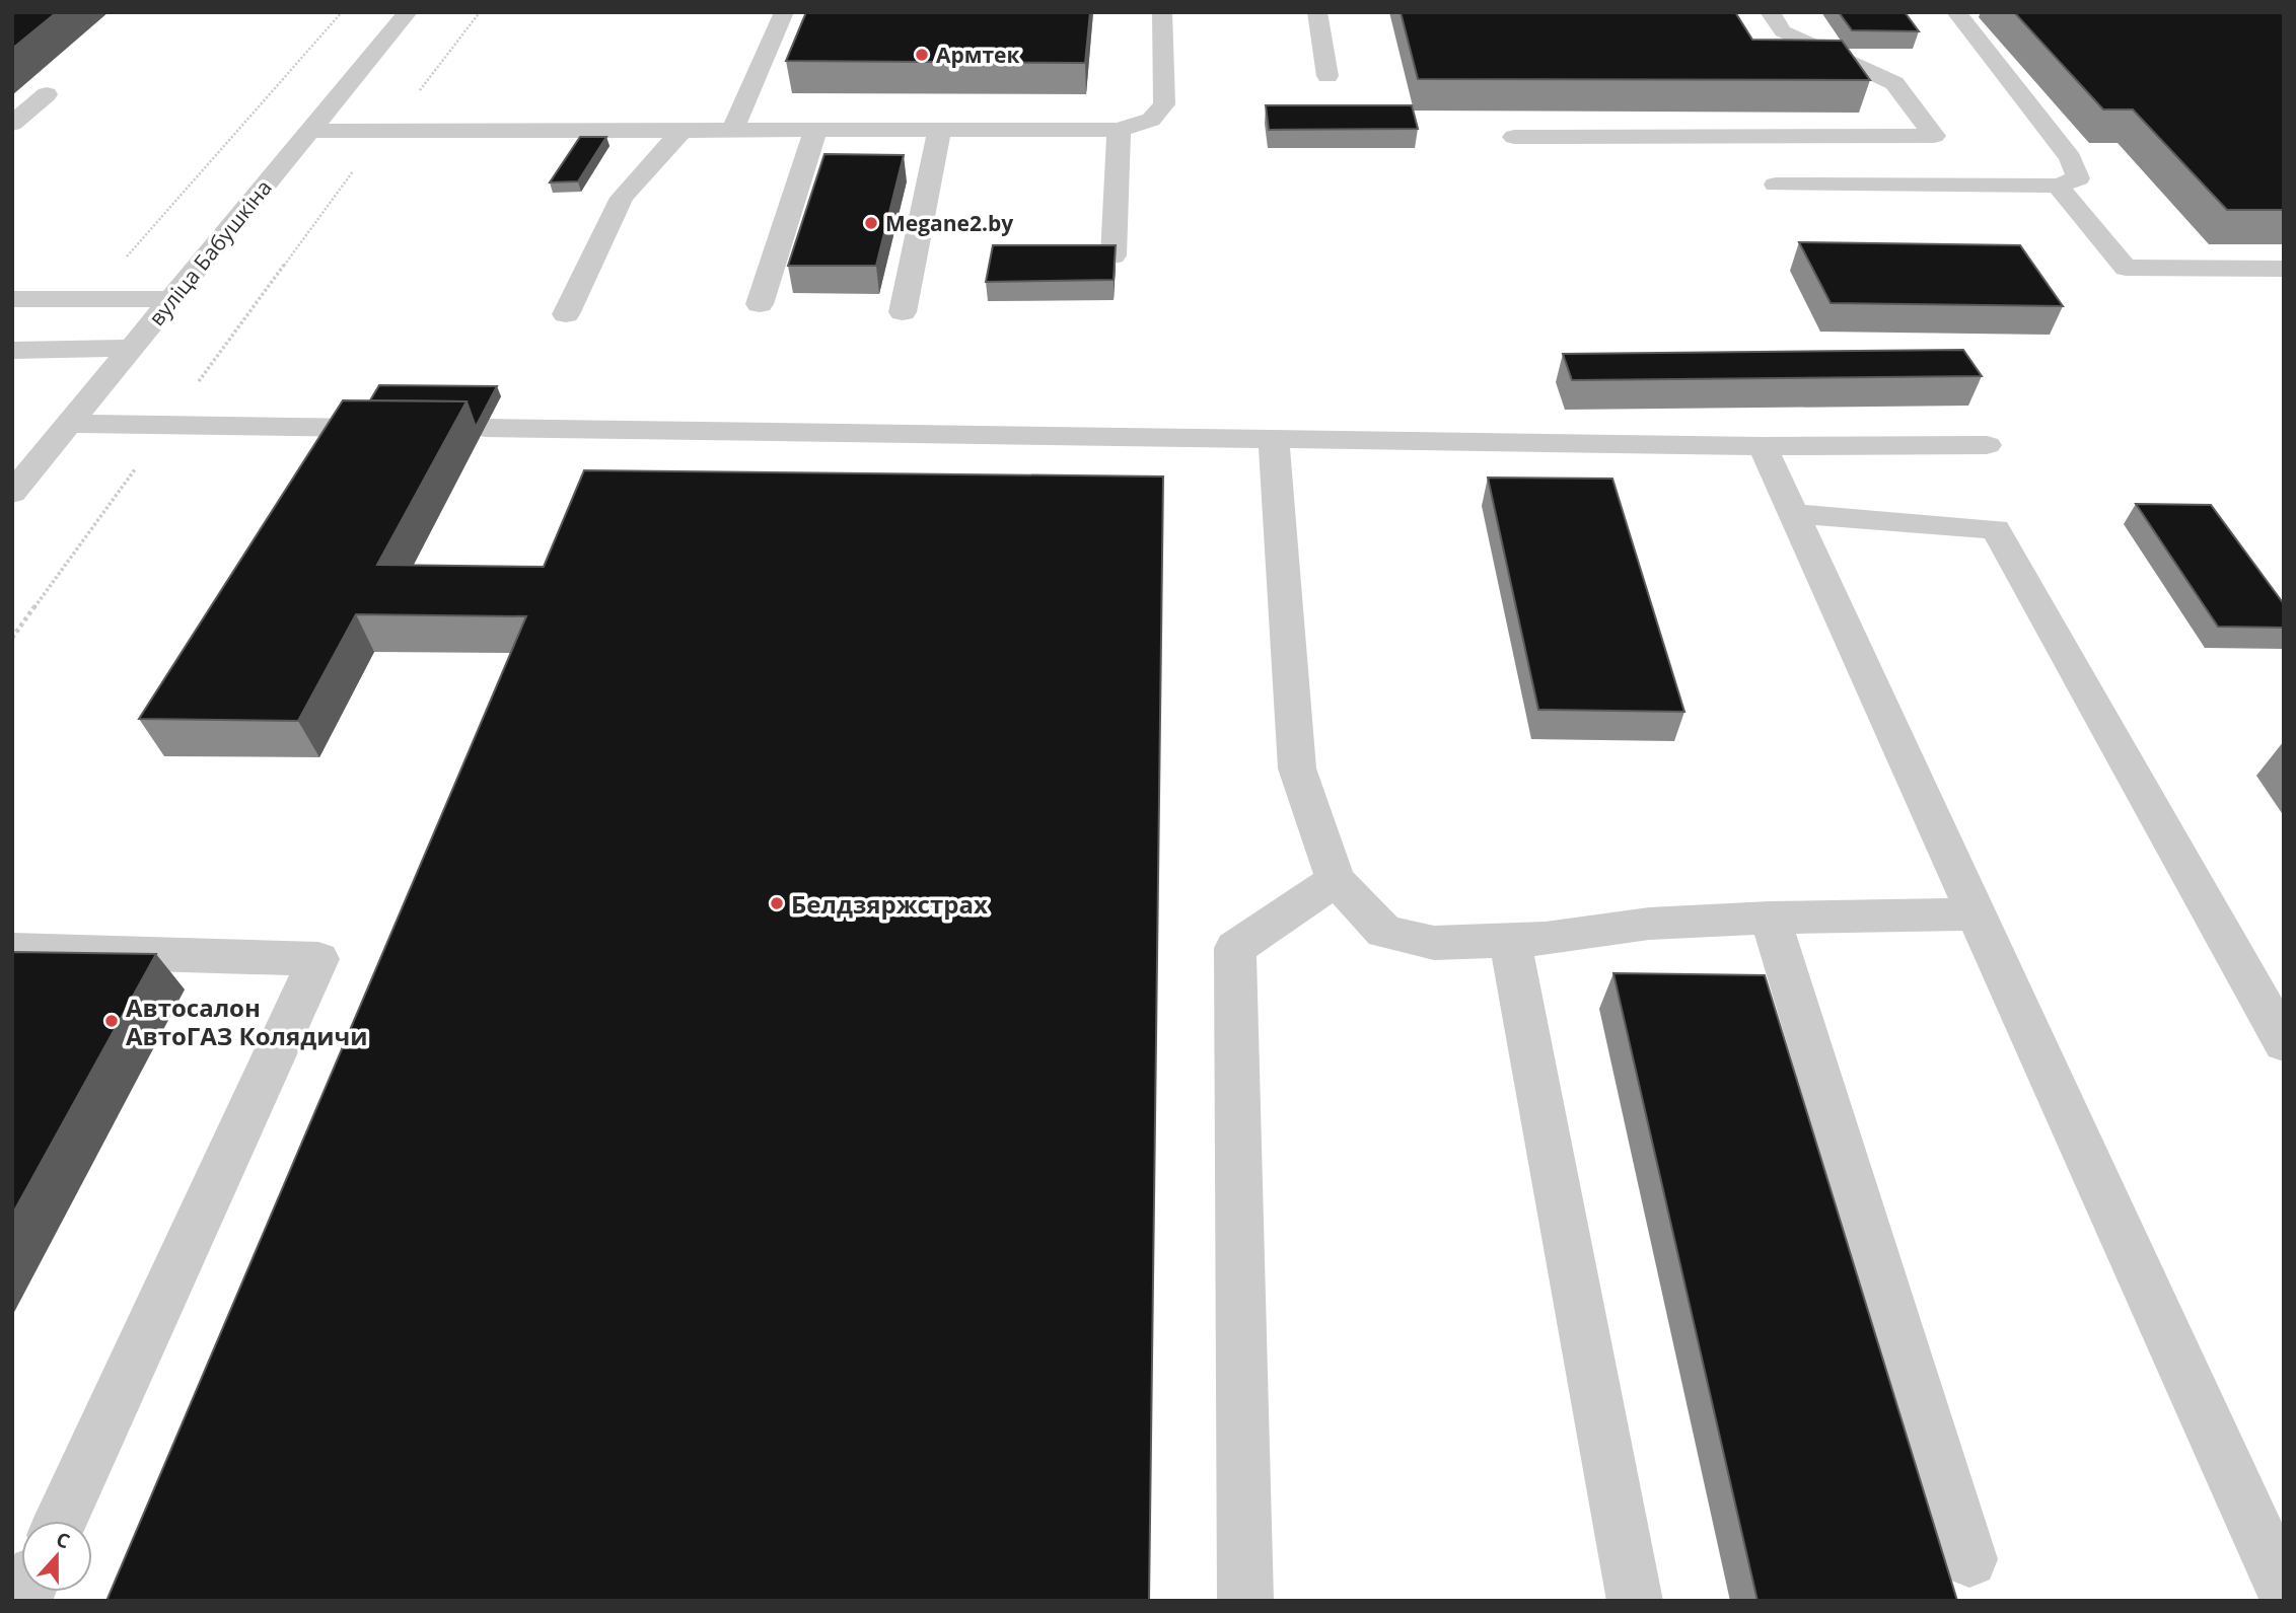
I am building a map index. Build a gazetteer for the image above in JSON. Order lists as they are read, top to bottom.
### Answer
{
  "streets": {
    "street": ["вуліца Бабушкіна"]
  },
  "places": [
    "Армтек",
    "Megane2.by",
    "Белдзяржстрах",
    "Автосалон АвтоГАЗ Колядичи"
  ],
  "north": "top"
}
